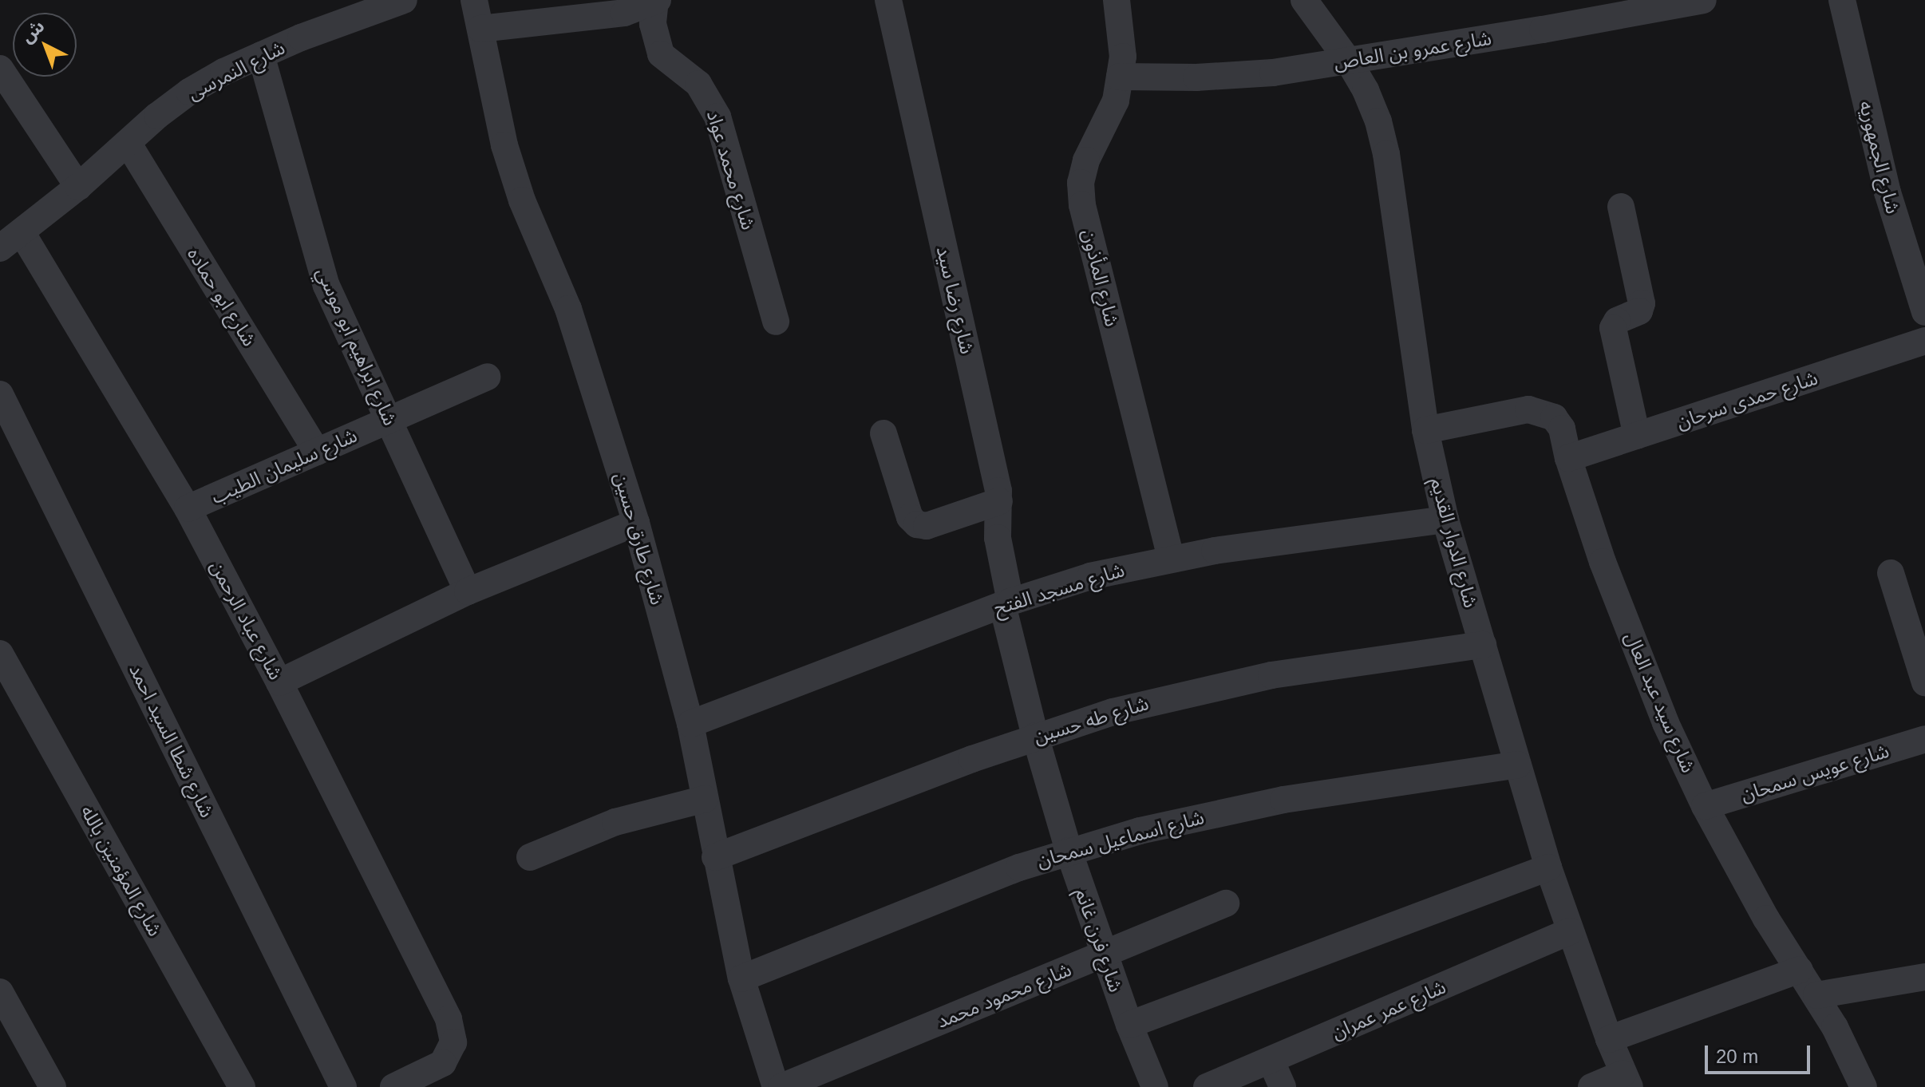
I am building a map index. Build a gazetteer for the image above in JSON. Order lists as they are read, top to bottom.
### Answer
{
  "streets": {
    "street": [
      "شارع عمرو بن العاص",
      "شارع النمرسى",
      "شارع الجمهوريه",
      "شارع محمد عواد",
      "شارع المأذون",
      "شارع ابو حماده",
      "شارع رضا سيد",
      "شارع ابراهيم ابو موسي",
      "شارع حمدى سرحان",
      "شارع سليمان الطيب",
      "شارع طارق حسين",
      "شارع الدوار القديم",
      "شارع مسجد الفتح",
      "شارع عباد الرحمن",
      "شارع سيد عبد العال",
      "شارع طه حسين",
      "شارع شطا السيد احمد",
      "شارع عويس سمحان",
      "شارع اسماعيل سمحان",
      "شارع المؤمنين بالله",
      "شارع فرن غانم",
      "شارع محمود محمد",
      "شارع عمر عمران"
    ]
  },
  "crossings": [
    ["شارع عمرو بن العاص", "شارع المأذون"],
    ["شارع عمرو بن العاص", "شارع الدوار القديم"],
    ["شارع النمرسى", "شارع ابو حماده"],
    ["شارع النمرسى", "شارع ابراهيم ابو موسي"],
    ["شارع النمرسى", "شارع عباد الرحمن"],
    ["شارع المأذون", "شارع مسجد الفتح"],
    ["شارع ابو حماده", "شارع سليمان الطيب"],
    ["شارع رضا سيد", "شارع مسجد الفتح"],
    ["شارع رضا سيد", "شارع فرن غانم"],
    ["شارع ابراهيم ابو موسي", "شارع سليمان الطيب"],
    ["شارع حمدى سرحان", "شارع سيد عبد العال"],
    ["شارع سليمان الطيب", "شارع عباد الرحمن"],
    ["شارع طارق حسين", "شارع مسجد الفتح"],
    ["شارع طارق حسين", "شارع طه حسين"],
    ["شارع طارق حسين", "شارع اسماعيل سمحان"],
    ["شارع الدوار القديم", "شارع مسجد الفتح"],
    ["شارع الدوار القديم", "شارع سيد عبد العال"],
    ["شارع الدوار القديم", "شارع طه حسين"],
    ["شارع الدوار القديم", "شارع اسماعيل سمحان"],
    ["شارع الدوار القديم", "شارع عمر عمران"],
    ["شارع مسجد الفتح", "شارع فرن غانم"],
    ["شارع سيد عبد العال", "شارع عويس سمحان"],
    ["شارع طه حسين", "شارع فرن غانم"],
    ["شارع اسماعيل سمحان", "شارع فرن غانم"],
    ["شارع فرن غانم", "شارع محمود محمد"]
  ],
  "scale_bar": "20 m",
  "north": "top left"
}
